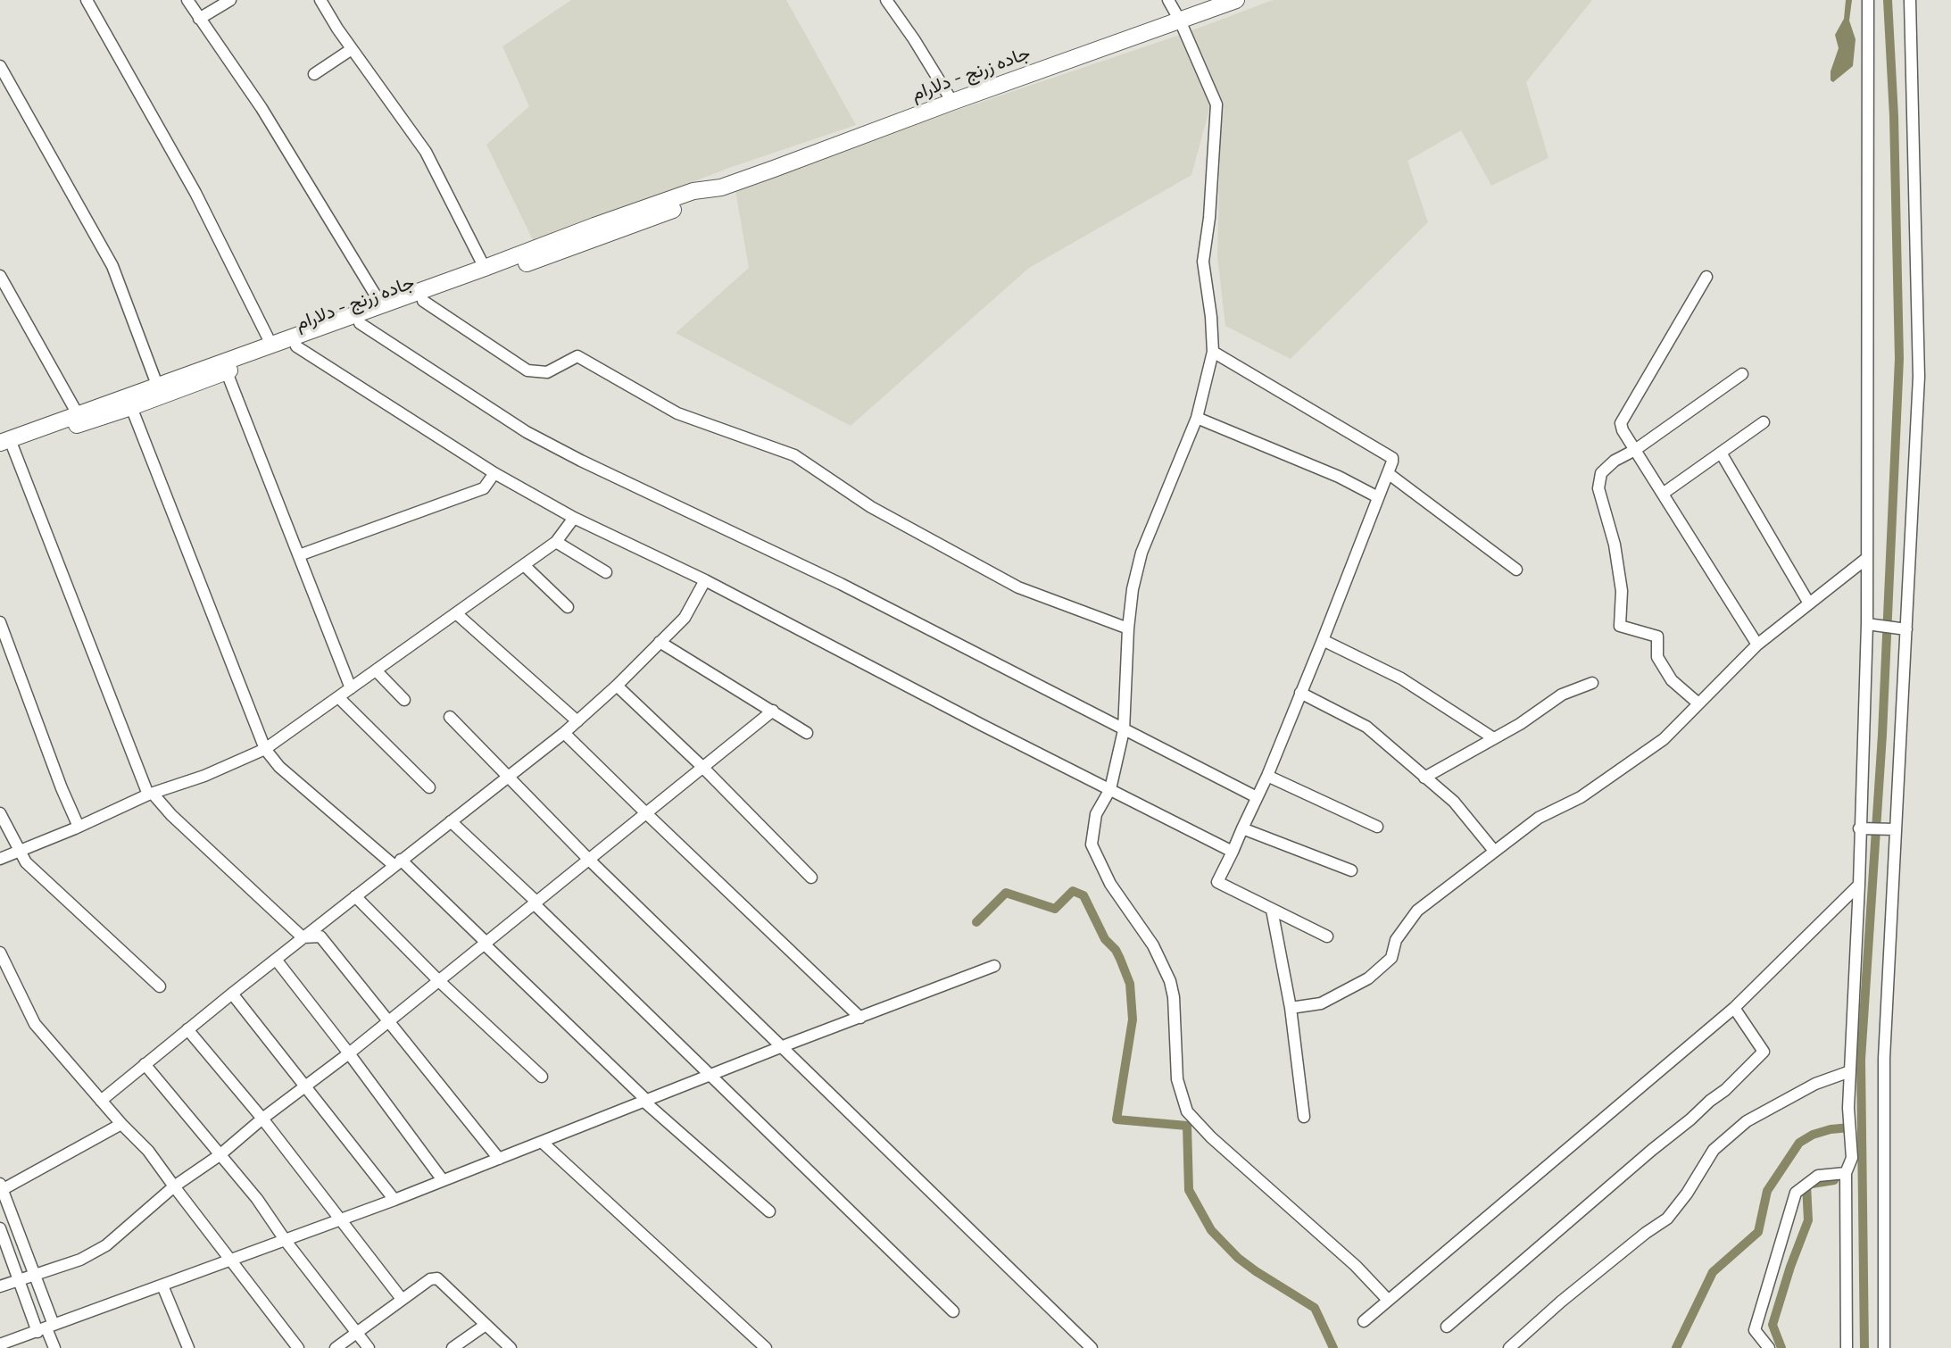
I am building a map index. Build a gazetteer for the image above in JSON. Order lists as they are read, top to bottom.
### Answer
{
  "streets": {
    "highway": ["جاده زرنج - دلارام"]
  }
}
